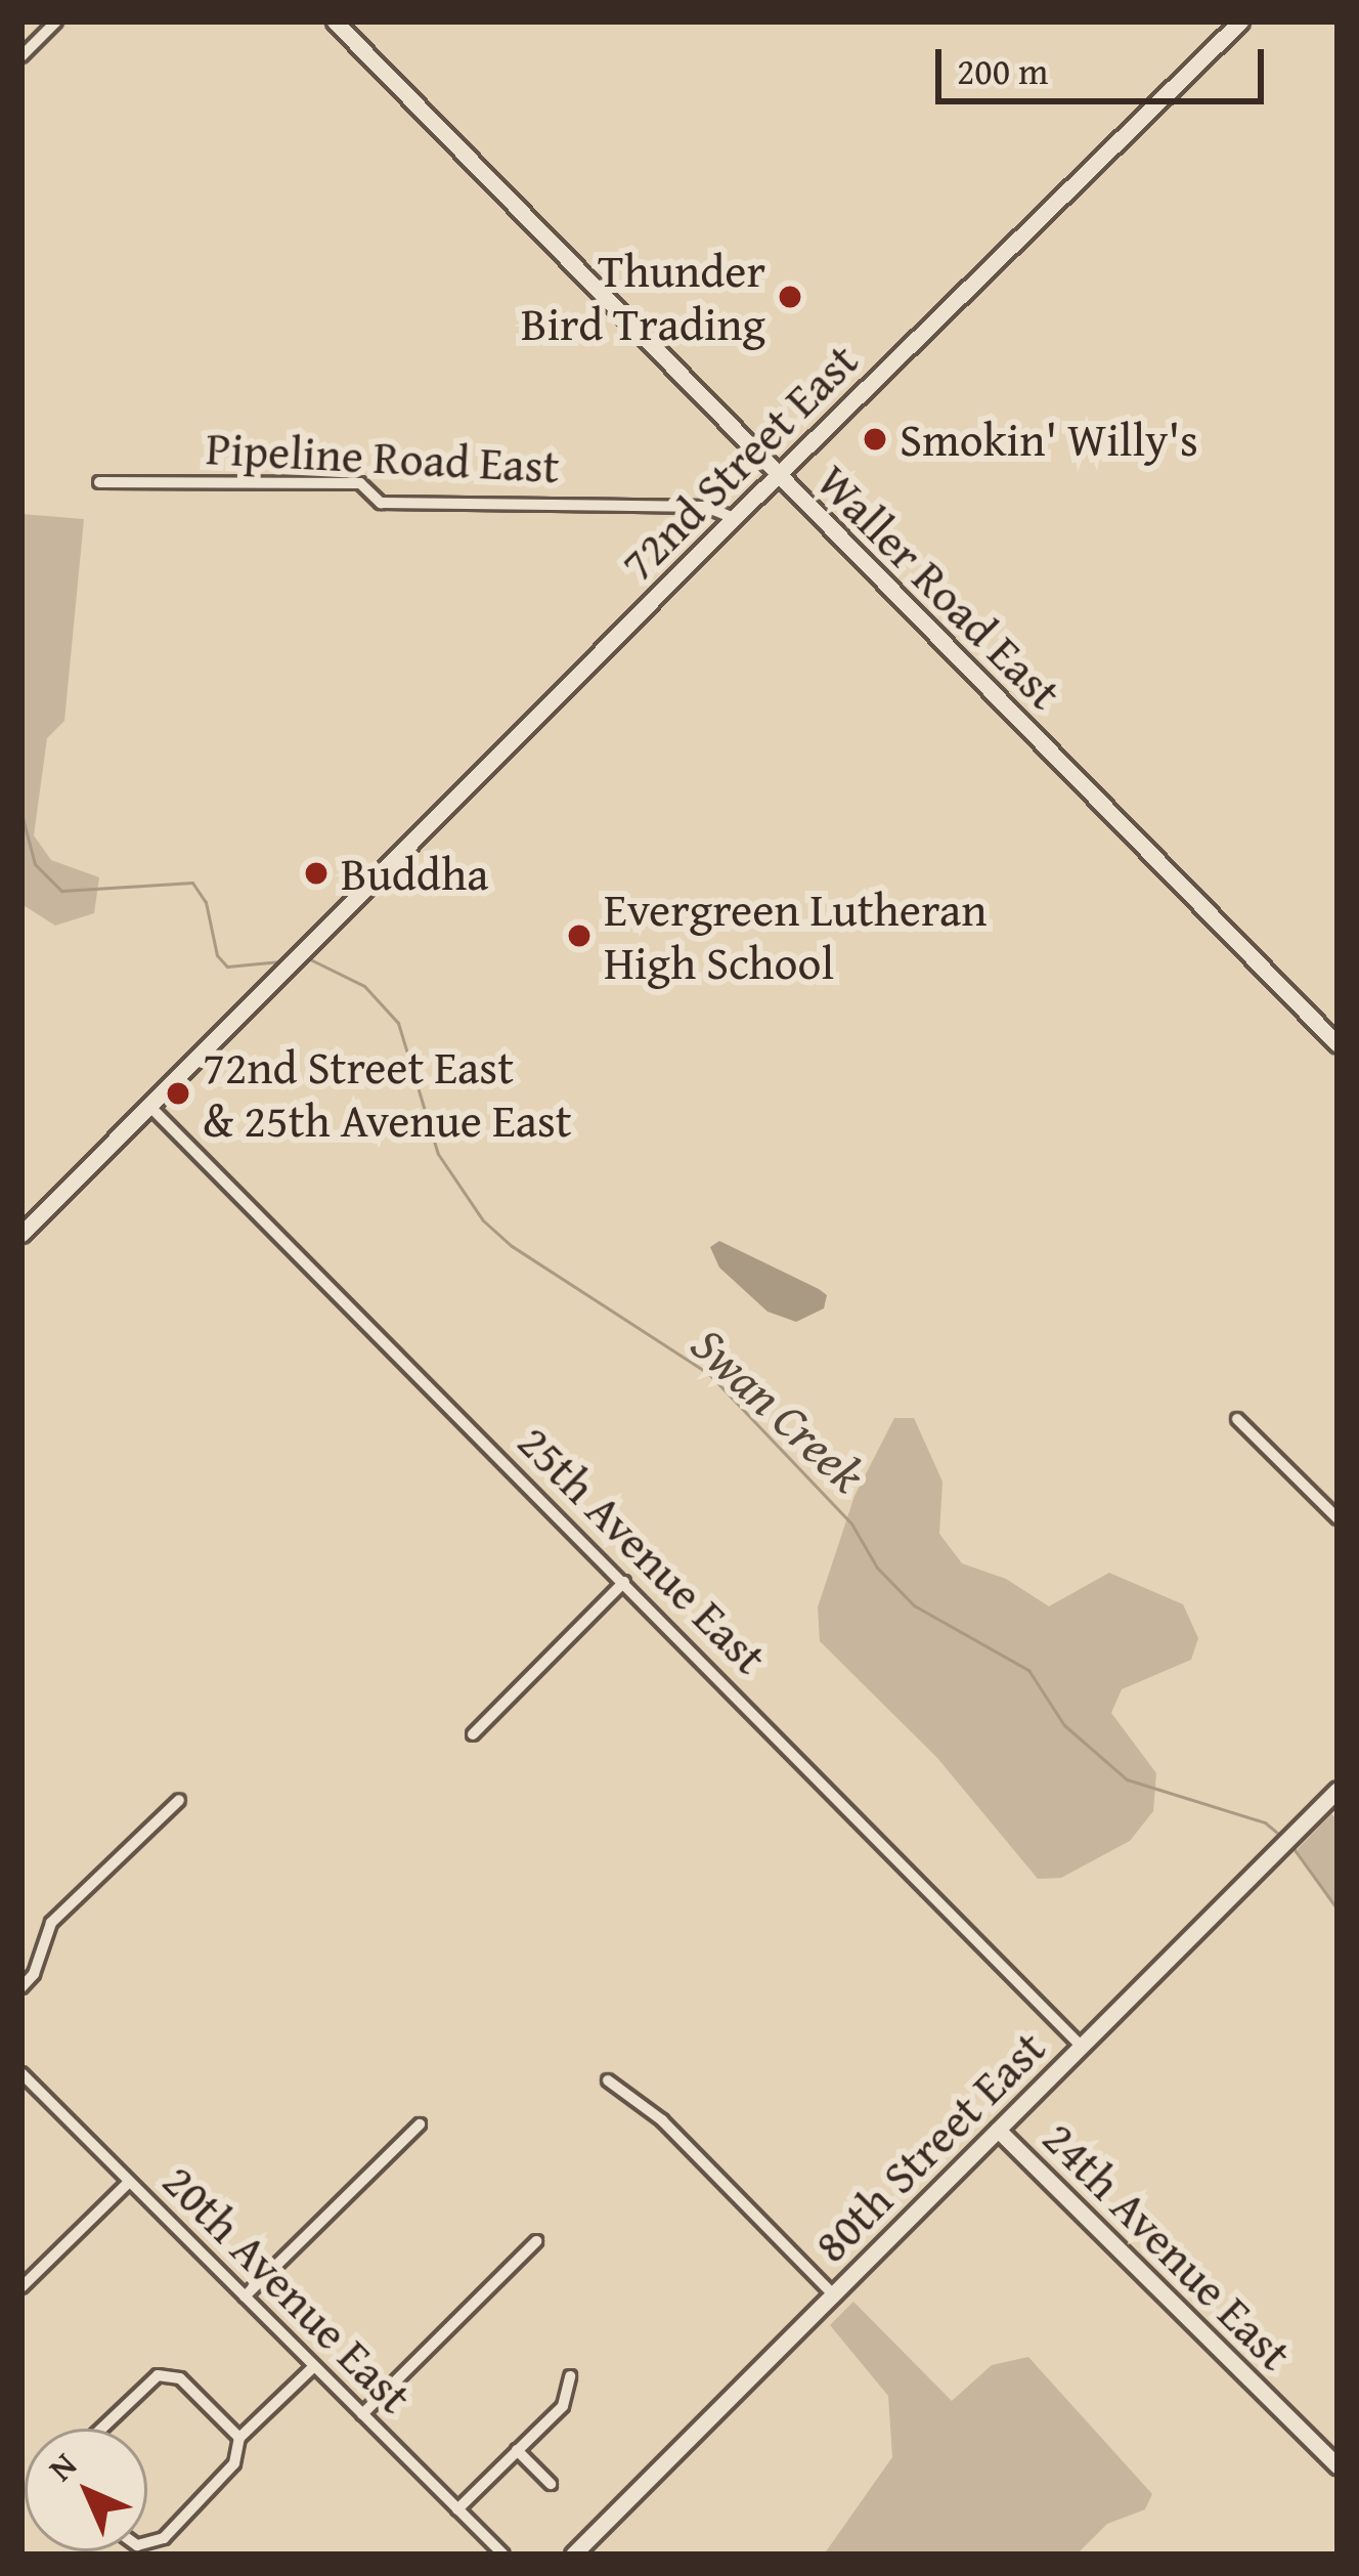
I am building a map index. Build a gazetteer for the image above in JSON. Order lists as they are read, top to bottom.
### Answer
{
  "streets": {
    "street": [
      "Pipeline Road East",
      "72nd Street East",
      "Waller Road East",
      "25th Avenue East",
      "80th Street East",
      "24th Avenue East",
      "20th Avenue East"
    ]
  },
  "crossings": [
    ["Pipeline Road East", "72nd Street East"],
    ["72nd Street East", "Waller Road East"],
    ["72nd Street East", "25th Avenue East"],
    ["25th Avenue East", "80th Street East"],
    ["80th Street East", "24th Avenue East"]
  ],
  "water": ["Swan Creek"],
  "places": [
    "Thunder Bird Trading",
    "Smokin' Willy's",
    "Buddha",
    "Evergreen Lutheran High School",
    "72nd Street East & 25th Avenue East"
  ],
  "scale_bar": "200 m",
  "north": "top left"
}
